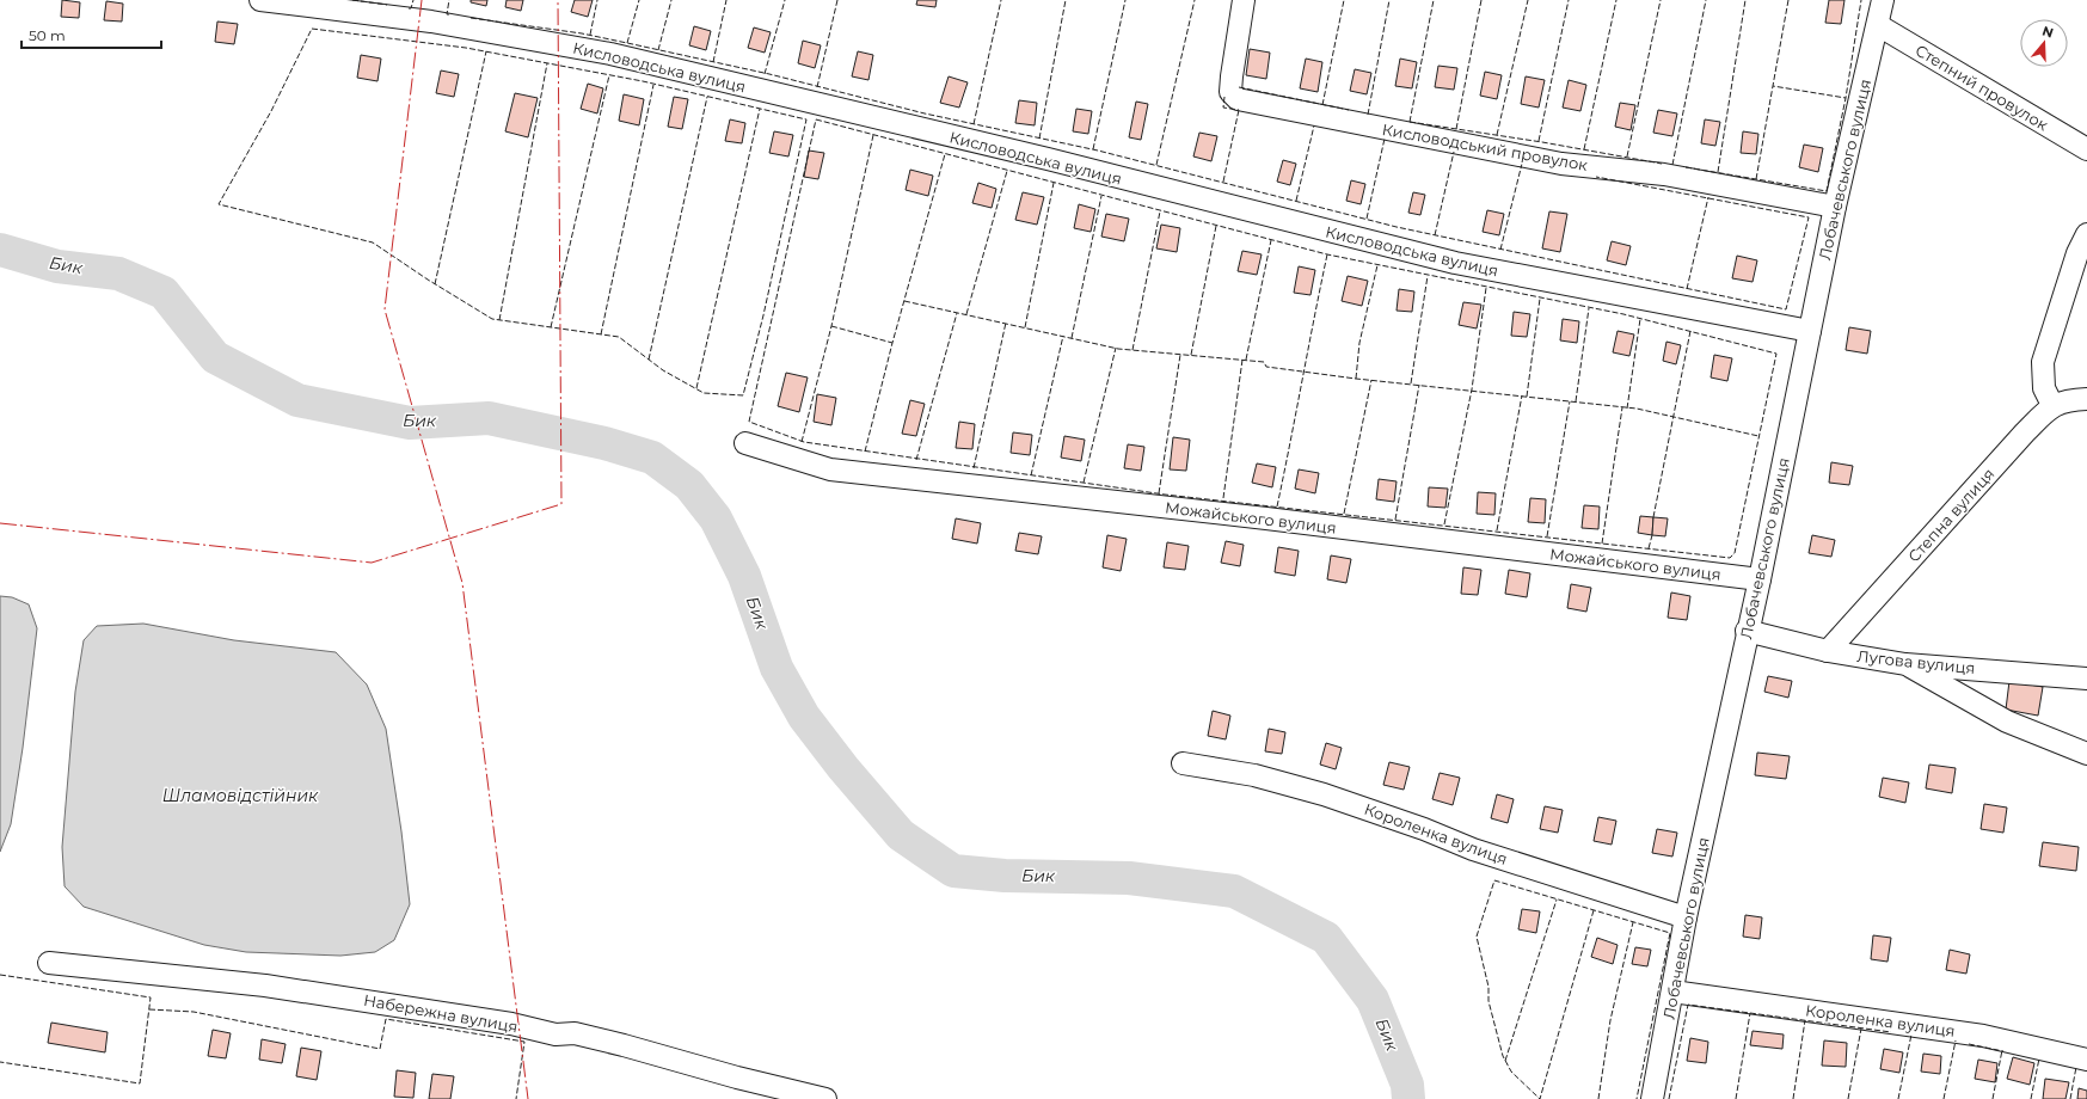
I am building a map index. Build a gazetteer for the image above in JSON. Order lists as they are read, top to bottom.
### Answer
{
  "streets": {
    "street": [
      "Кисловодська вулиця",
      "Степний провулок",
      "Кисловодський провулок",
      "Лобачевського вулиця",
      "Степна вулиця",
      "Можайського вулиця",
      "Лугова вулиця",
      "Короленка вулиця",
      "Набережна вулиця"
    ]
  },
  "crossings": [
    ["Кисловодська вулиця", "Лобачевського вулиця"],
    ["Степний провулок", "Лобачевського вулиця"],
    ["Кисловодський провулок", "Лобачевського вулиця"],
    ["Лобачевського вулиця", "Можайського вулиця"],
    ["Лобачевського вулиця", "Лугова вулиця"],
    ["Лобачевського вулиця", "Короленка вулиця"],
    ["Степна вулиця", "Лугова вулиця"]
  ],
  "water": ["Бик", "Шламовідстійник"],
  "scale_bar": "50 m",
  "north": "top"
}
